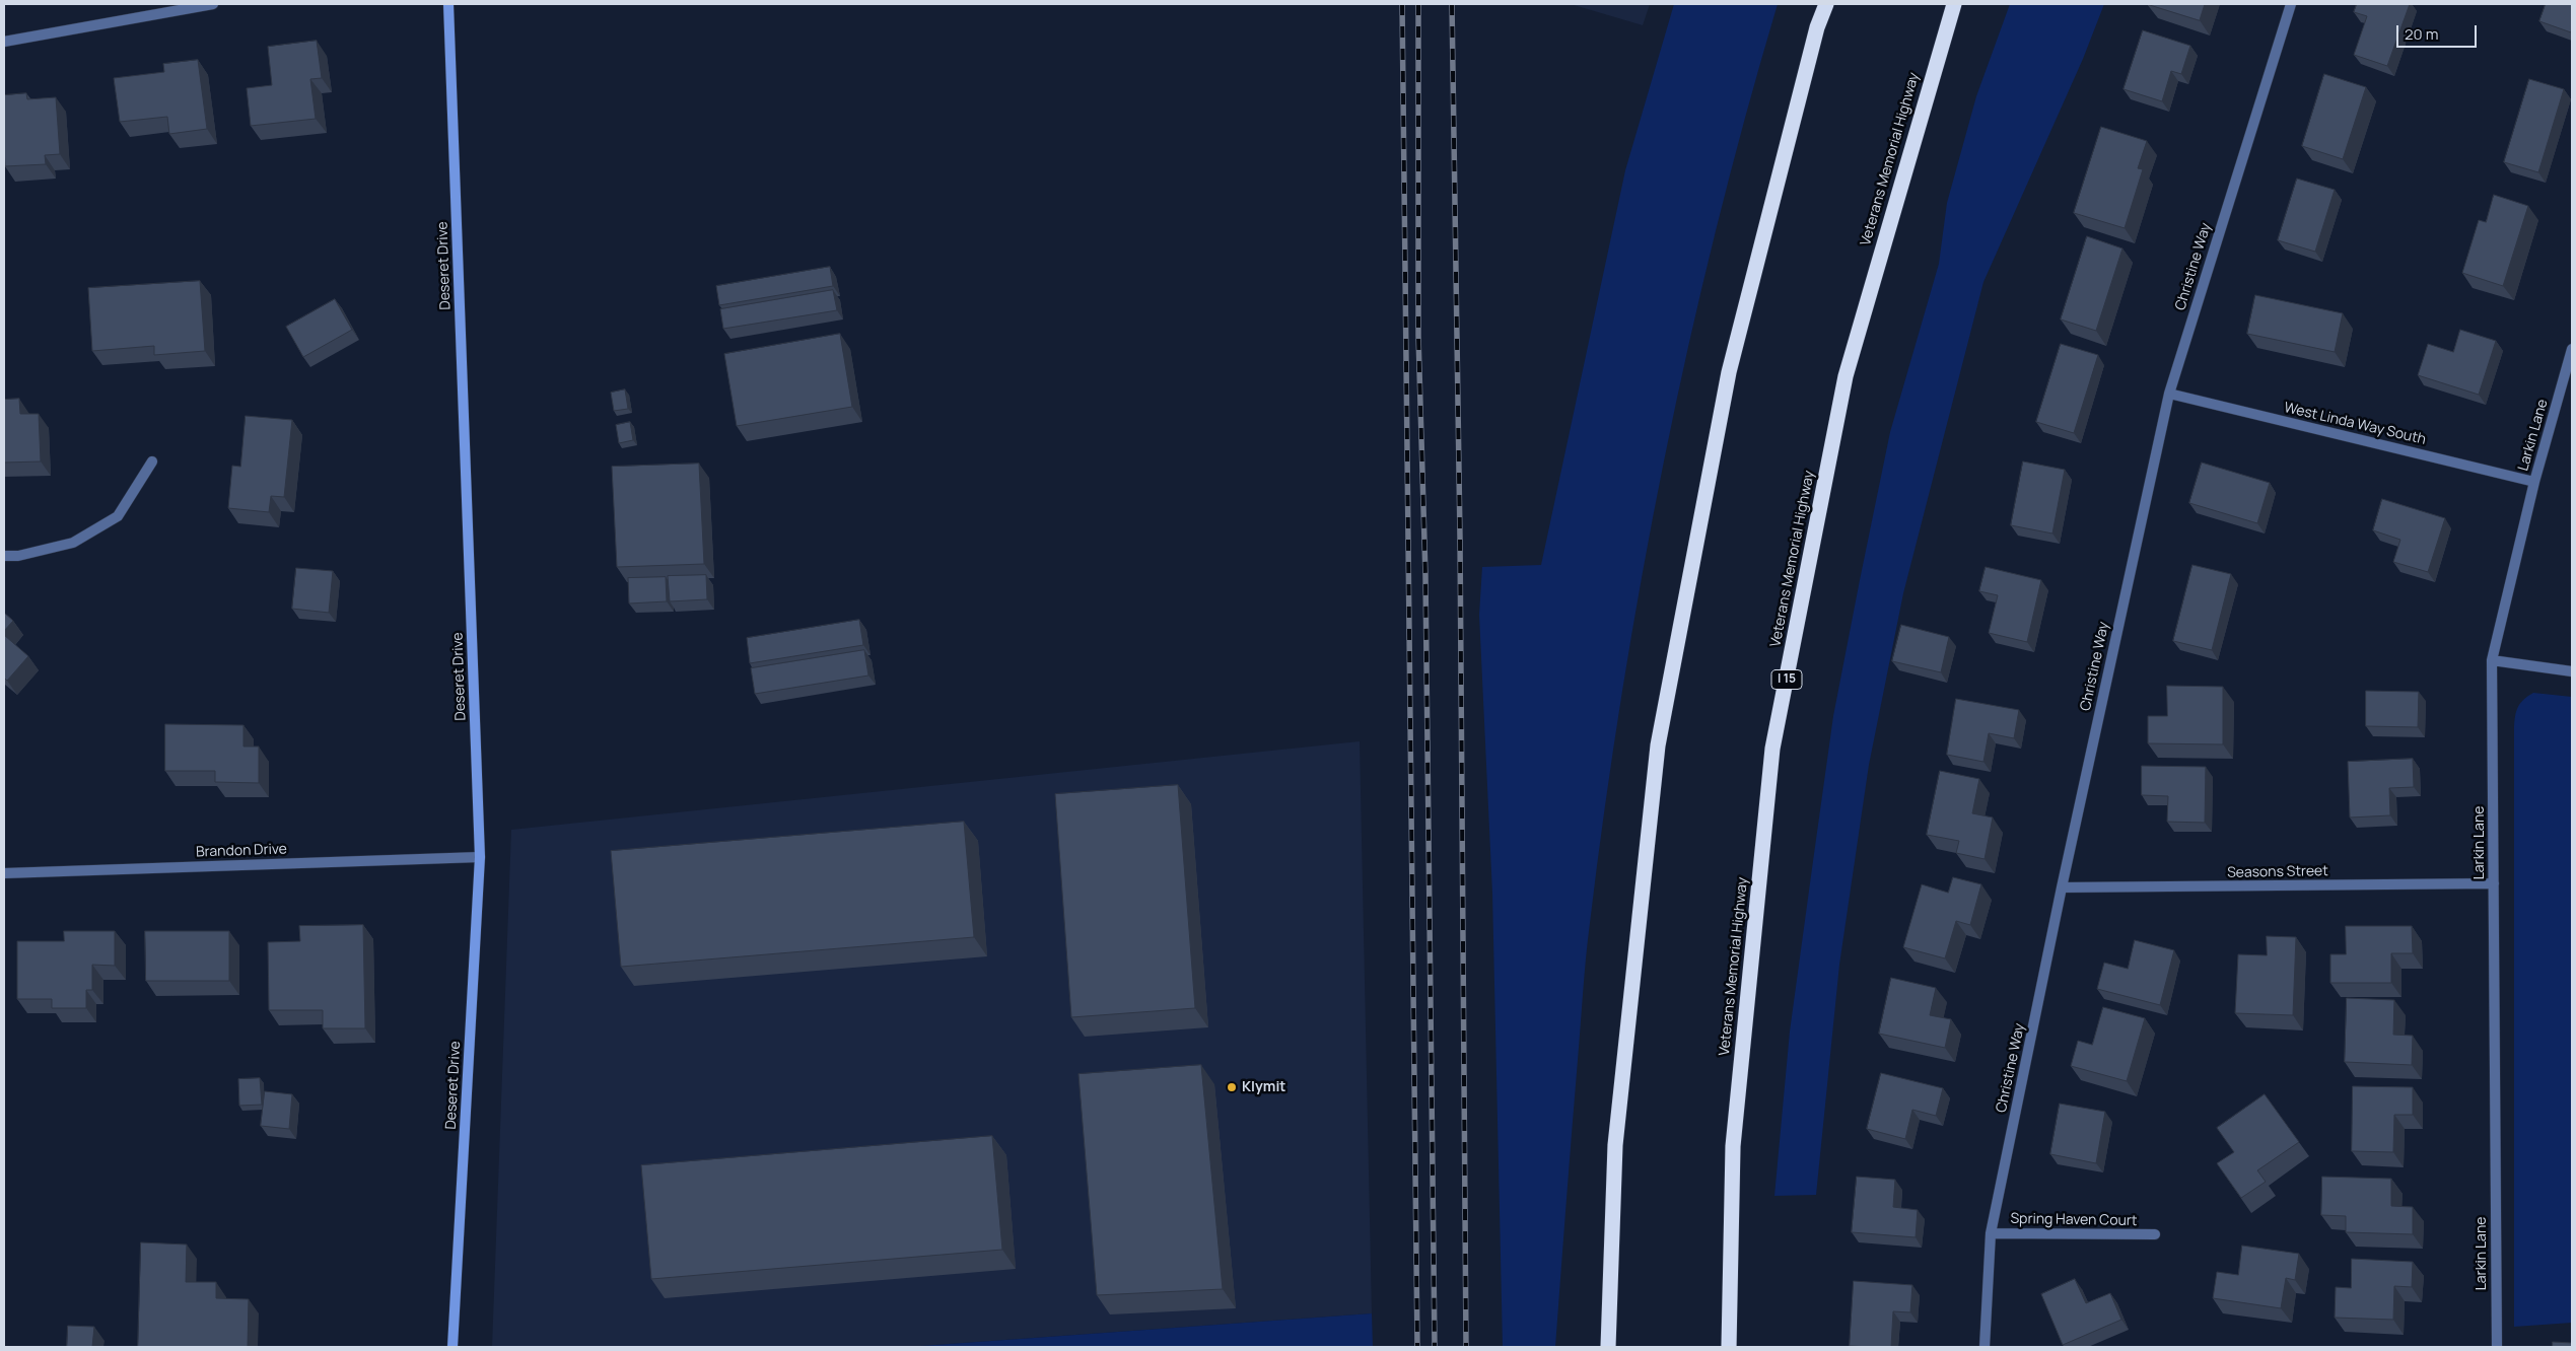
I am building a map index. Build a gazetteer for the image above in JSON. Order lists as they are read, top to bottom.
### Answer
{
  "streets": {
    "highway": ["Veterans Memorial Highway", "I 15"],
    "street": [
      "Deseret Drive",
      "Christine Way",
      "West Linda Way South",
      "Larkin Lane",
      "Brandon Drive",
      "Seasons Street",
      "Spring Haven Court"
    ]
  },
  "crossings": [
    ["Deseret Drive", "Brandon Drive"],
    ["Christine Way", "West Linda Way South"],
    ["Christine Way", "Seasons Street"],
    ["Christine Way", "Spring Haven Court"],
    ["West Linda Way South", "Larkin Lane"],
    ["Larkin Lane", "Seasons Street"]
  ],
  "places": ["Klymit"],
  "scale_bar": "20 m"
}
